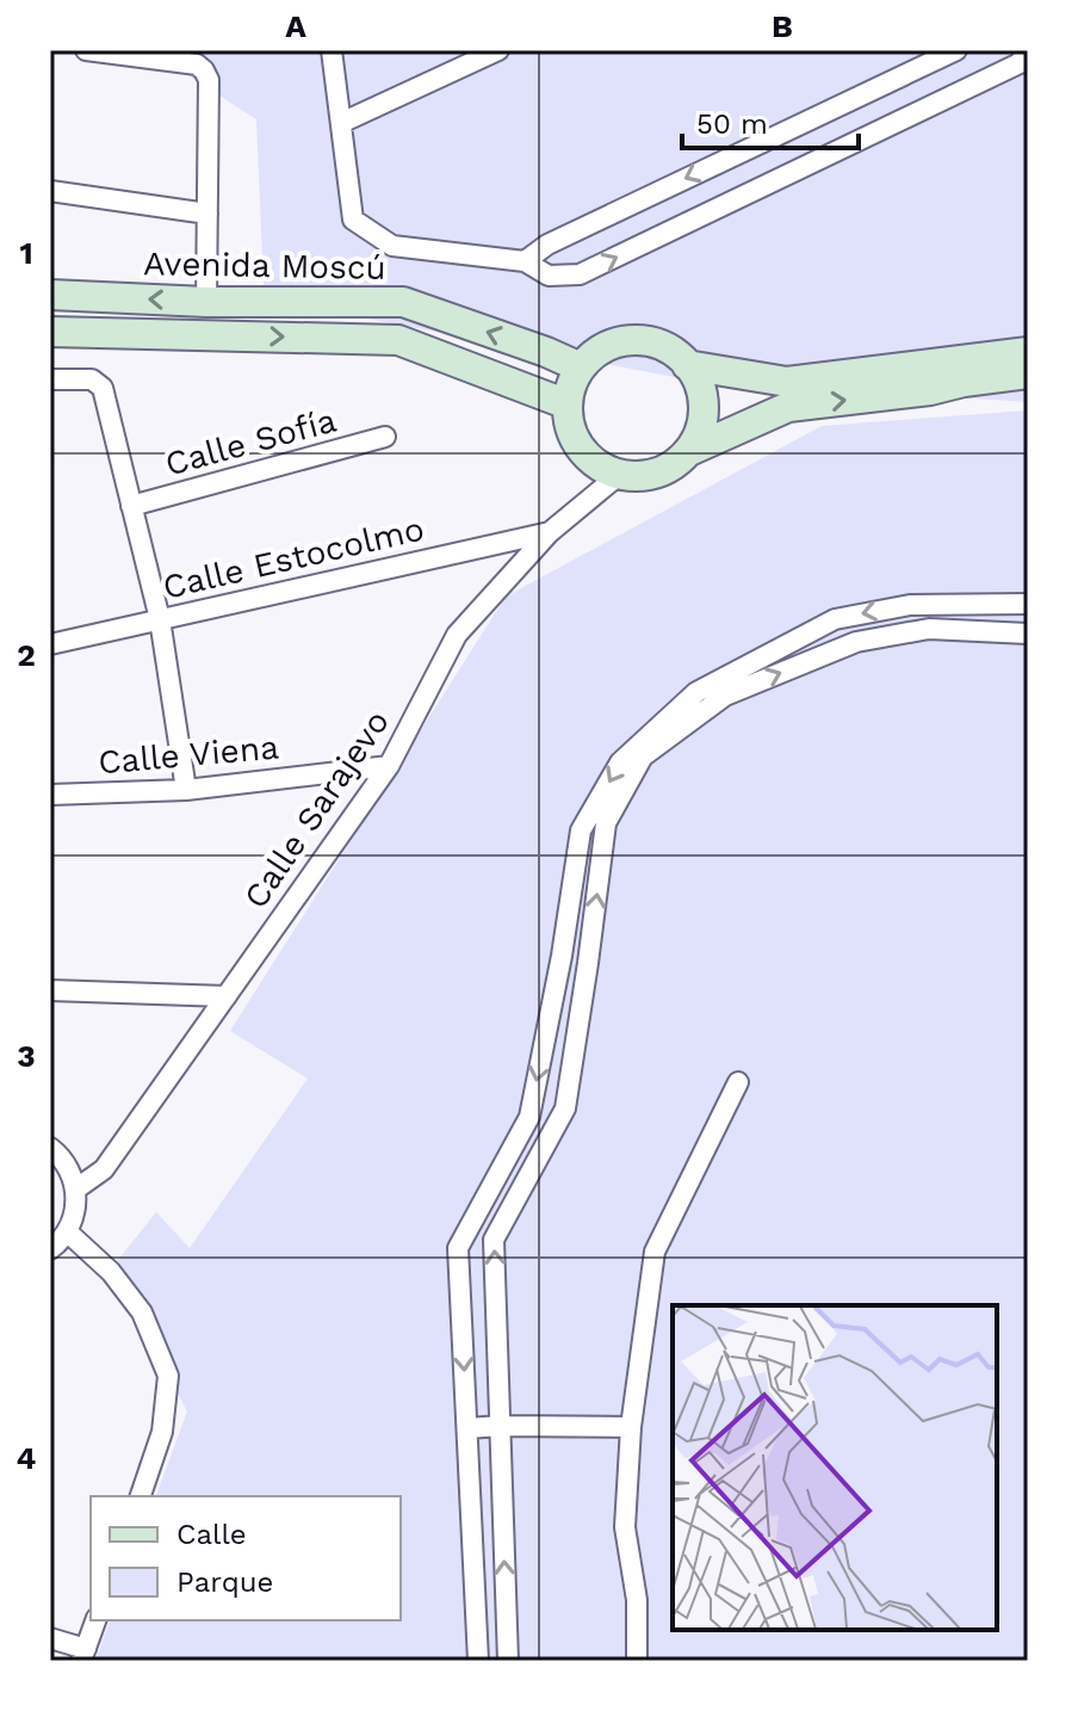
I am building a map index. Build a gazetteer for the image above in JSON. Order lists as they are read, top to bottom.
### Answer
{
  "streets": {
    "street": [
      "Avenida Moscú",
      "Calle Sofía",
      "Calle Estocolmo",
      "Calle Viena",
      "Calle Sarajevo"
    ]
  },
  "crossings": [
    ["Avenida Moscú", "Calle Sarajevo"],
    ["Calle Estocolmo", "Calle Sarajevo"],
    ["Calle Viena", "Calle Sarajevo"]
  ],
  "legend": ["Calle", "Parque"],
  "scale_bar": "50 m",
  "grid": {
    "columns": ["A", "B"],
    "rows": [
      "1",
      "2",
      "3",
      "4"
    ]
  }
}
